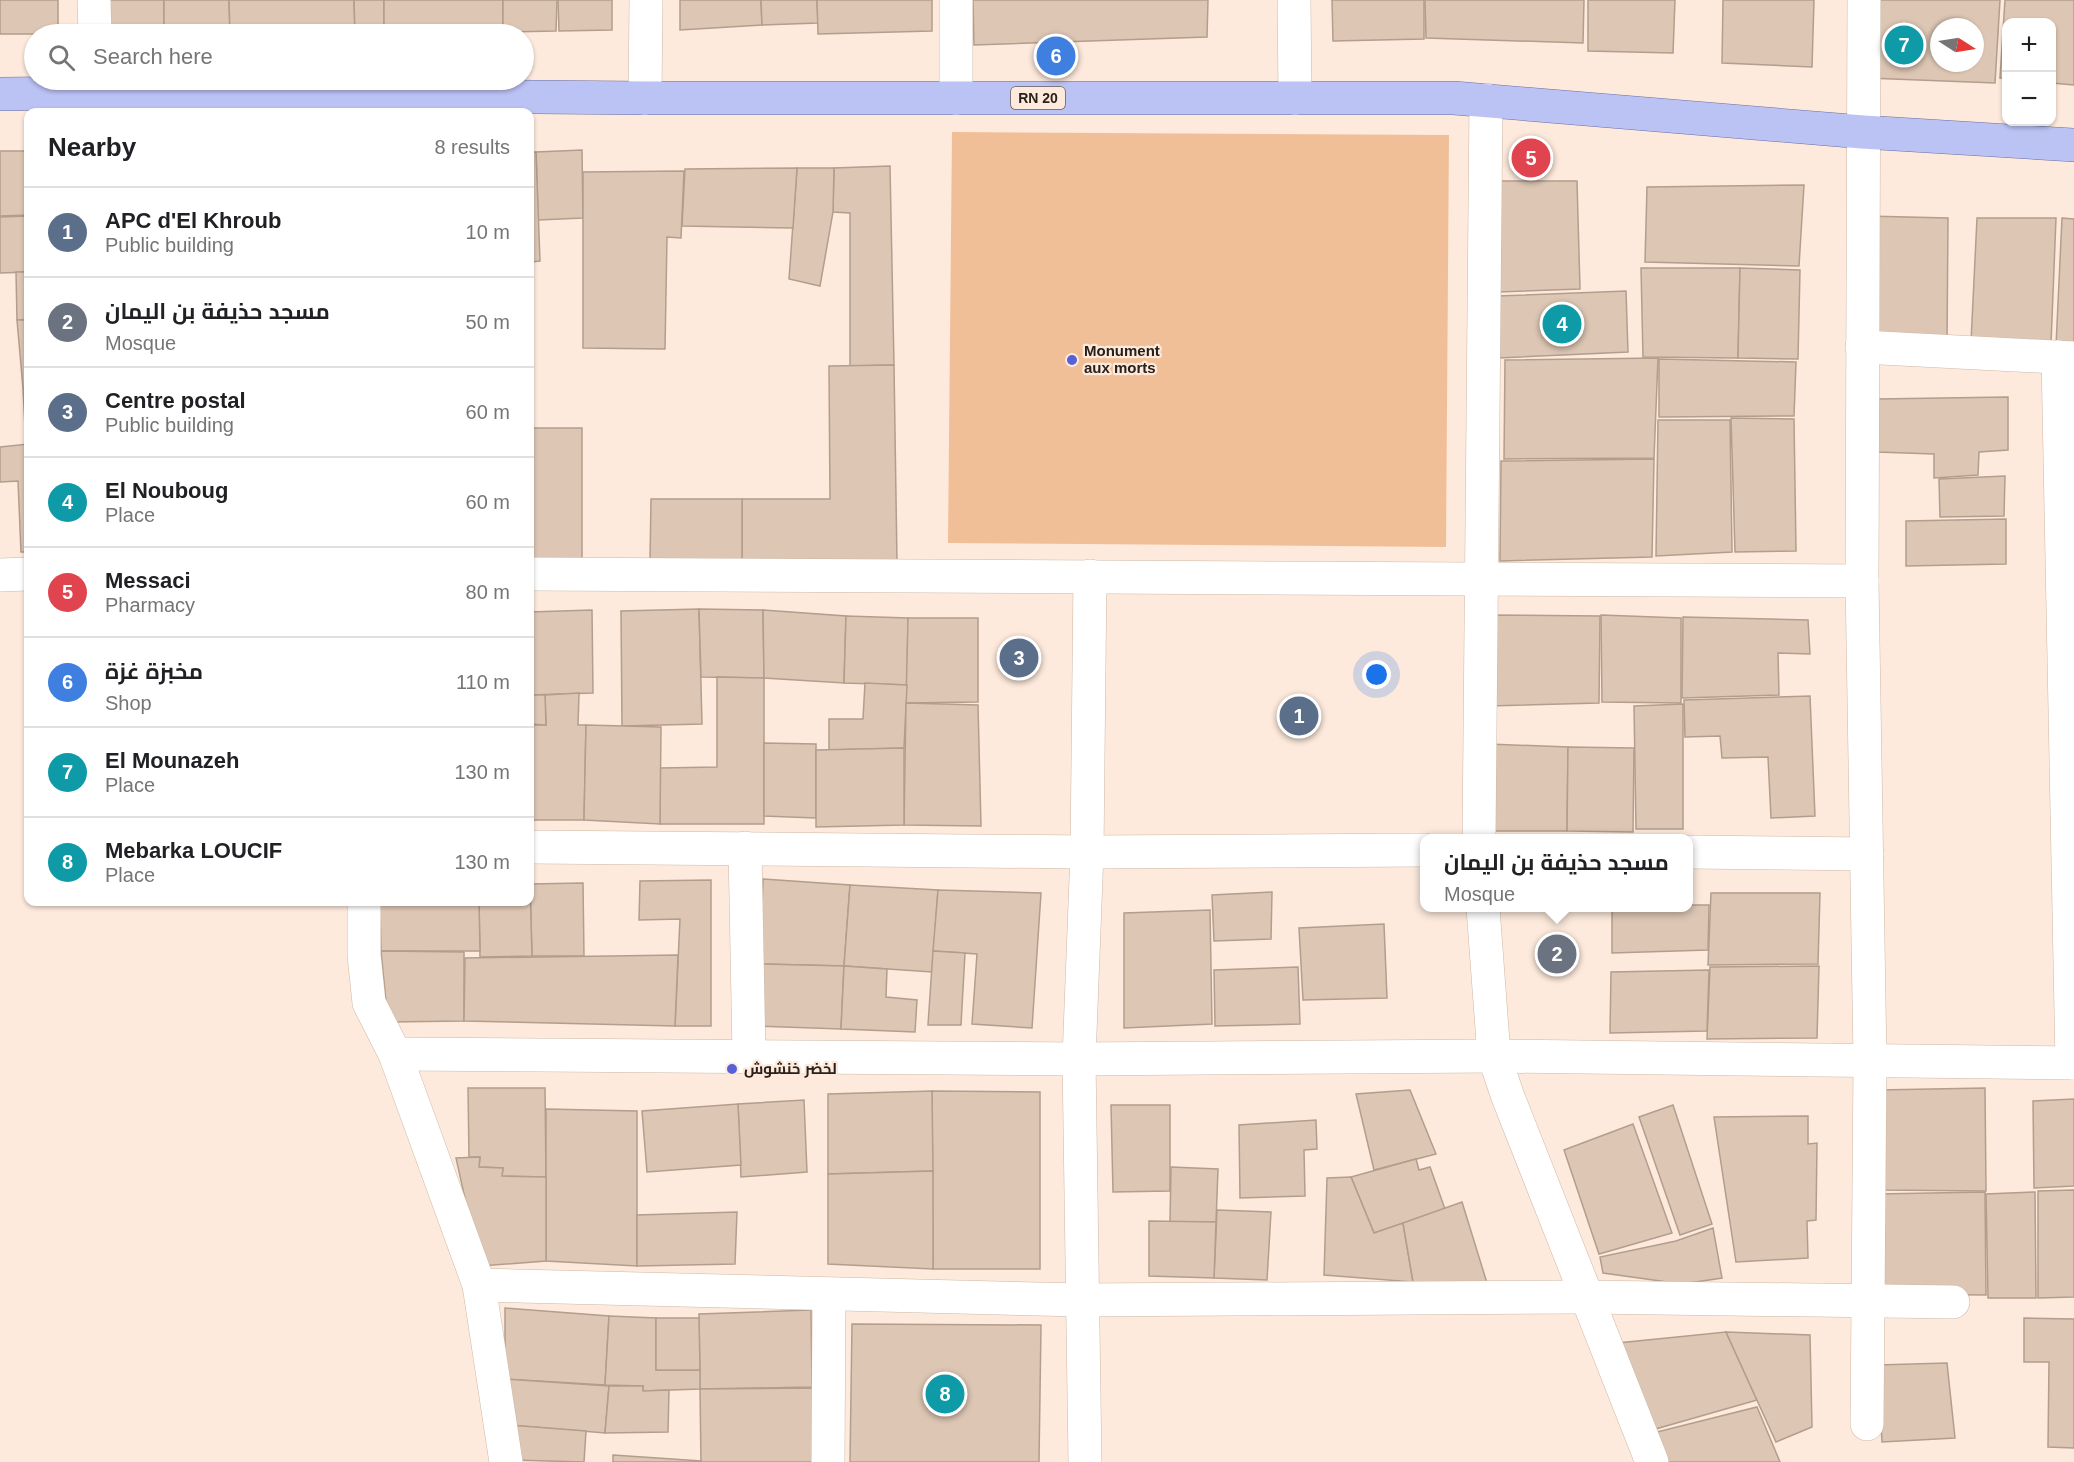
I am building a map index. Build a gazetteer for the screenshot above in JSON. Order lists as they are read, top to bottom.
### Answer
{
  "streets": {
    "main road": ["RN 20"]
  },
  "places": ["Monument aux morts", "لخضر خنشوش"],
  "north": "right",
  "page": {
    "map_buttons": ["+", "−"],
    "pins": [
      "7",
      "6",
      "5",
      "4",
      "3",
      "1",
      "2",
      "8"
    ],
    "search": "Search here",
    "heading": ["Nearby", "8 results"],
    "list": [
      {
        "mark": "1",
        "name": "APC d'El Khroub",
        "note": "Public building",
        "value": "10 m"
      },
      {
        "mark": "2",
        "name": "مسجد حذيفة بن اليمان",
        "note": "Mosque",
        "value": "50 m"
      },
      {
        "mark": "3",
        "name": "Centre postal",
        "note": "Public building",
        "value": "60 m"
      },
      {
        "mark": "4",
        "name": "El Nouboug",
        "note": "Place",
        "value": "60 m"
      },
      {
        "mark": "5",
        "name": "Messaci",
        "note": "Pharmacy",
        "value": "80 m"
      },
      {
        "mark": "6",
        "name": "مخبزة غزة",
        "note": "Shop",
        "value": "110 m"
      },
      {
        "mark": "7",
        "name": "El Mounazeh",
        "note": "Place",
        "value": "130 m"
      },
      {
        "mark": "8",
        "name": "Mebarka LOUCIF",
        "note": "Place",
        "value": "130 m"
      }
    ],
    "popup": ["مسجد حذيفة بن اليمان", "Mosque"]
  }
}
